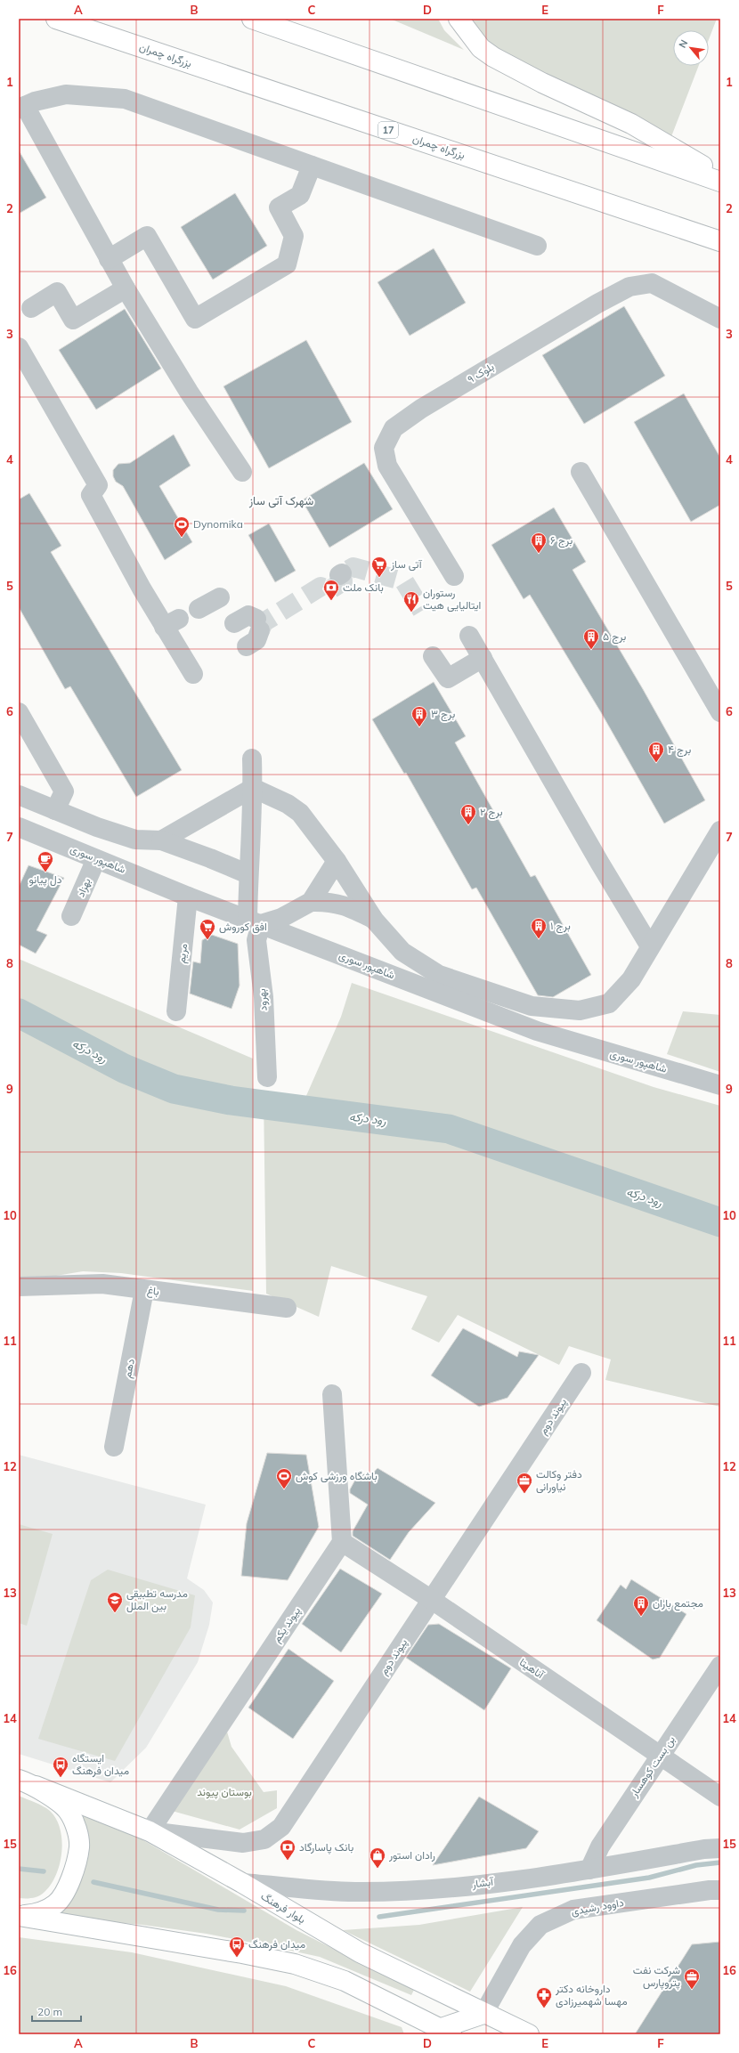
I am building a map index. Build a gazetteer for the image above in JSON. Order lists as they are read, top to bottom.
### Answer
{
  "streets": {
    "main road": ["بزرگراه چمران", "17", "بلوار فرهنگ"],
    "street": [
      "بلوک ۹",
      "شاهپور سوری",
      "بهزاد",
      "مریم",
      "بهرود",
      "باغ",
      "دهم",
      "پیوند دوم",
      "پیوند یکم",
      "آناهیتا",
      "بن بست کوهسار",
      "آبشار",
      "داوود رشیدی"
    ]
  },
  "crossings": [
    ["شاهپور سوری", "بهزاد"],
    ["شاهپور سوری", "مریم"],
    ["شاهپور سوری", "بهرود"],
    ["باغ", "دهم"],
    ["پیوند دوم", "پیوند یکم"],
    ["پیوند دوم", "آناهیتا"],
    ["پیوند دوم", "بلوار فرهنگ"],
    ["پیوند یکم", "آناهیتا"],
    ["پیوند یکم", "بلوار فرهنگ"],
    ["آناهیتا", "بن بست کوهسار"],
    ["بن بست کوهسار", "آبشار"],
    ["آبشار", "بلوار فرهنگ"],
    ["داوود رشیدی", "بلوار فرهنگ"]
  ],
  "districts": ["شهرک آتی ساز"],
  "water": ["رود درکه"],
  "parks": ["بوستان پیوند"],
  "places": {
    "sports": ["Dynomika", "باشگاه ورزشی کوش"],
    "building": [
      "برج ۶",
      "برج ۵",
      "برج ۳",
      "برج ۴",
      "برج ۲",
      "برج ۱",
      "مجتمع باران"
    ],
    "supermarket": ["آتی ساز", "افق کوروش"],
    "bank": ["بانک ملت", "بانک پاسارگاد"],
    "restaurant": ["رستوران ایتالیایی هیت"],
    "cafe": ["دل پیانو"],
    "office": ["دفتر وکالت نیاورانی", "شرکت نفت پتروپارس"],
    "school or university": ["مدرسه تطبیقی بین الملل"],
    "bus stop": ["ایستگاه میدان فرهنگ", "میدان فرهنگ"],
    "shop": ["رادان استور"],
    "pharmacy": ["داروخانه دکتر مهسا شهمیرزادی"]
  },
  "scale_bar": "20 m",
  "north": "top left",
  "grid": {
    "columns": [
      "A",
      "B",
      "C",
      "D",
      "E",
      "F"
    ],
    "rows": [
      "1",
      "2",
      "3",
      "4",
      "5",
      "6",
      "7",
      "8",
      "9",
      "10",
      "11",
      "12",
      "13",
      "14",
      "15",
      "16"
    ]
  }
}
